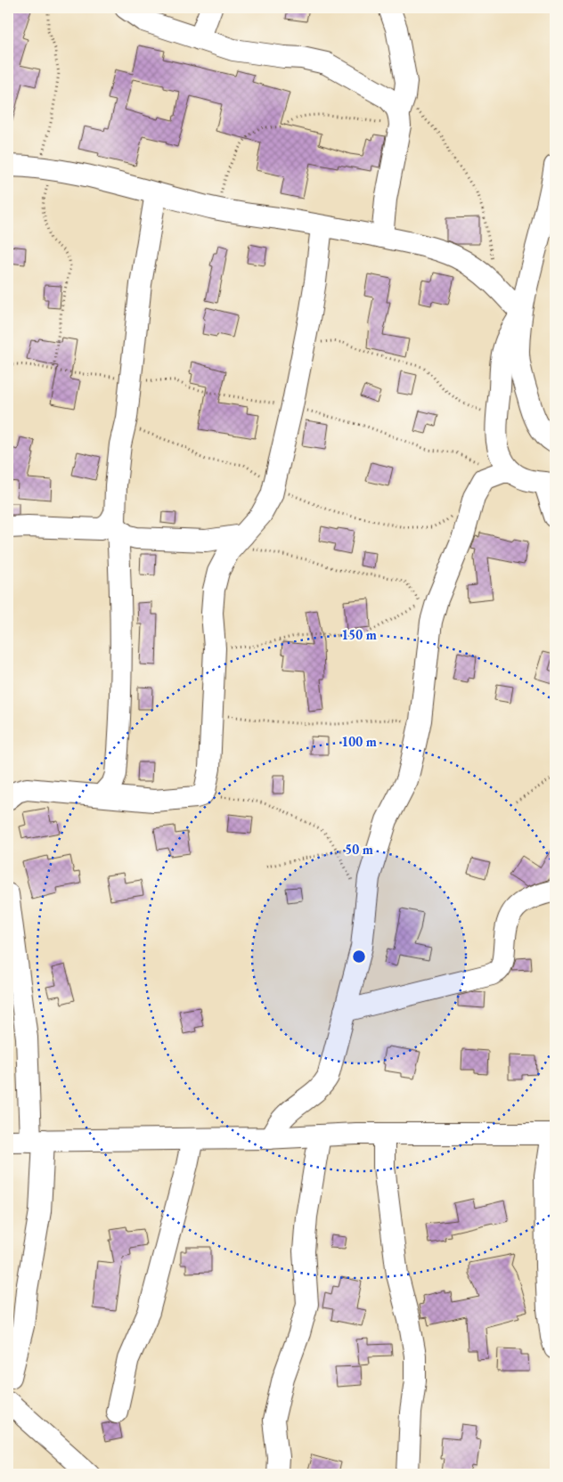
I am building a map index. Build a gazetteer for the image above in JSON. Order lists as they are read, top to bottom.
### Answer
{
  "rings": ["150 m", "100 m", "50 m"]
}
